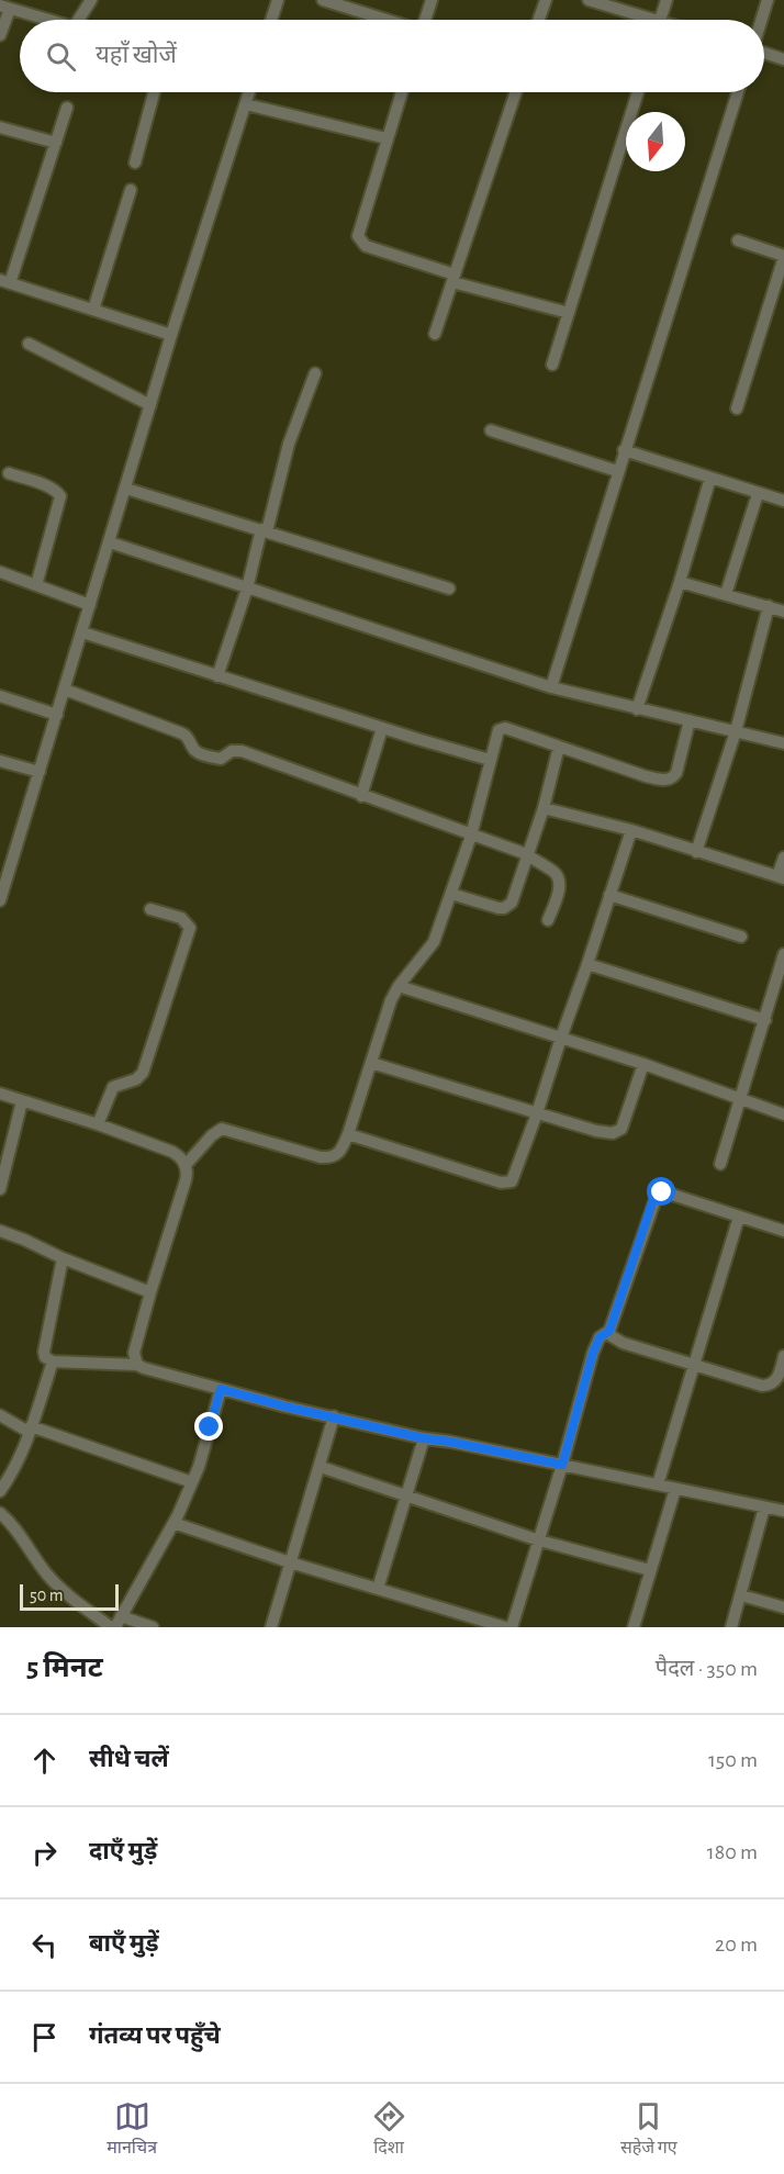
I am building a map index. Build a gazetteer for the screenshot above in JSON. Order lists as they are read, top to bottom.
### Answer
{
  "scale_bar": "50 m",
  "north": "bottom",
  "page": {
    "search": "यहाँ खोजें",
    "scale": "50 m",
    "heading": ["5 मिनट", "पैदल · 350 m"],
    "list": [
      ["सीधे चलें", "150 m"],
      ["दाएँ मुड़ें", "180 m"],
      ["बाएँ मुड़ें", "20 m"],
      "गंतव्य पर पहुँचे"
    ],
    "nav": ["मानचित्र", "दिशा", "सहेजे गए"]
  }
}
